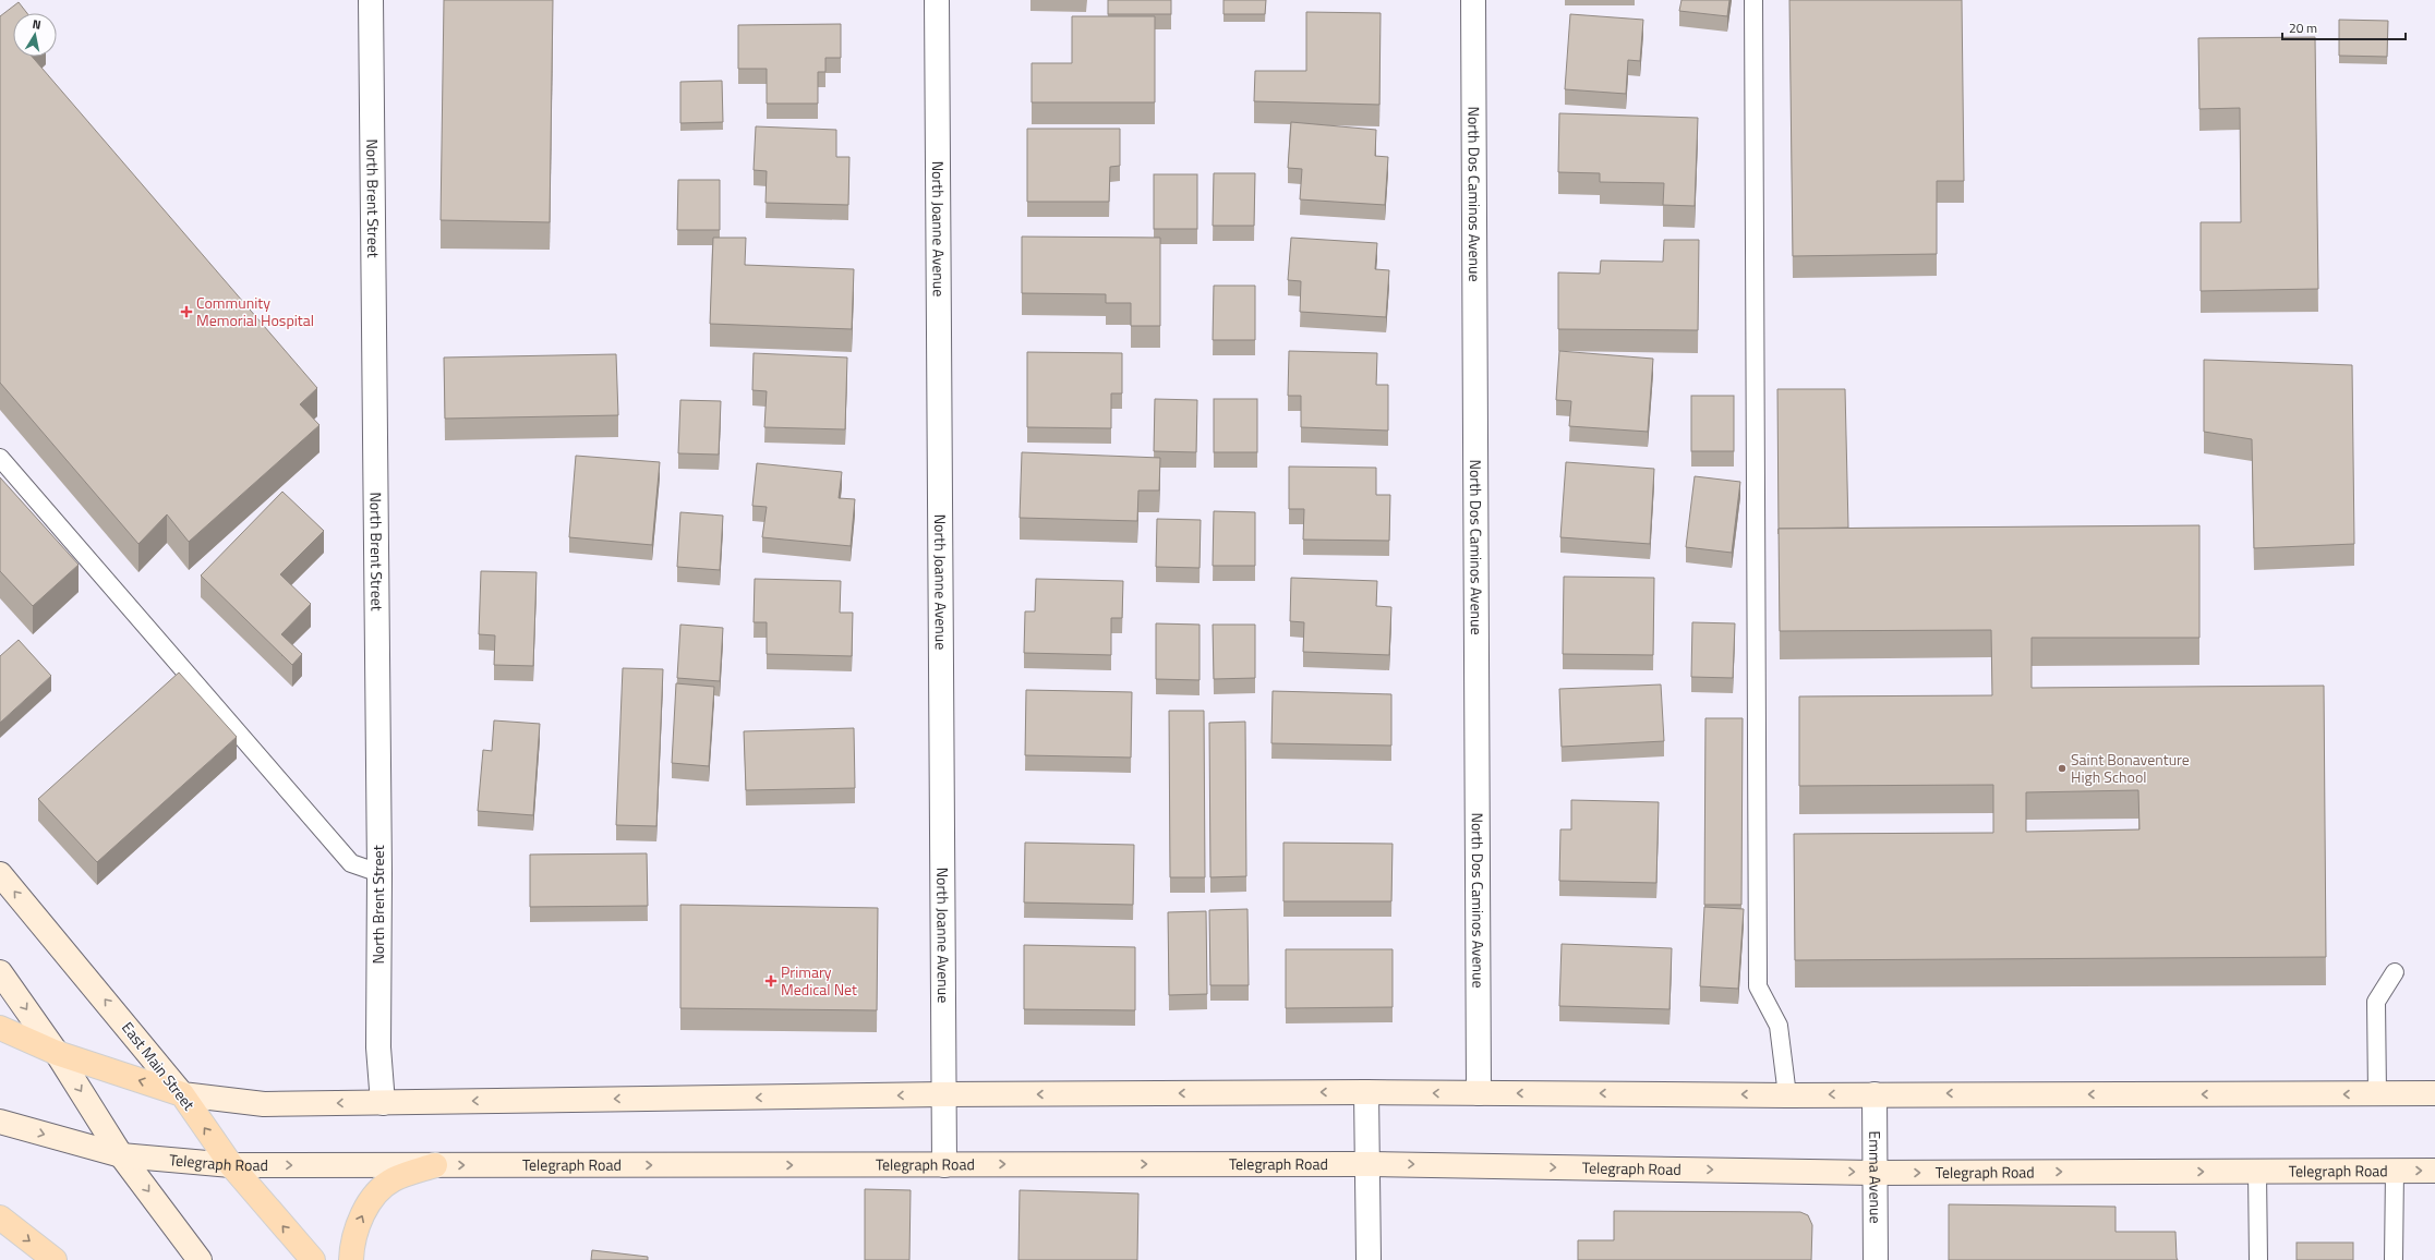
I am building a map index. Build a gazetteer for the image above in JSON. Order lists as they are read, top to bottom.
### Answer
{
  "streets": {
    "main road": ["East Main Street", "Telegraph Road"],
    "street": [
      "North Dos Caminos Avenue",
      "North Brent Street",
      "North Joanne Avenue",
      "Emma Avenue"
    ]
  },
  "crossings": [
    ["North Joanne Avenue", "Telegraph Road"],
    ["East Main Street", "Telegraph Road"],
    ["Telegraph Road", "Emma Avenue"]
  ],
  "places": {
    "health": ["Community Memorial Hospital", "Primary Medical Net"],
    "other": ["Saint Bonaventure High School"]
  },
  "scale_bar": "20 m",
  "north": "top"
}
